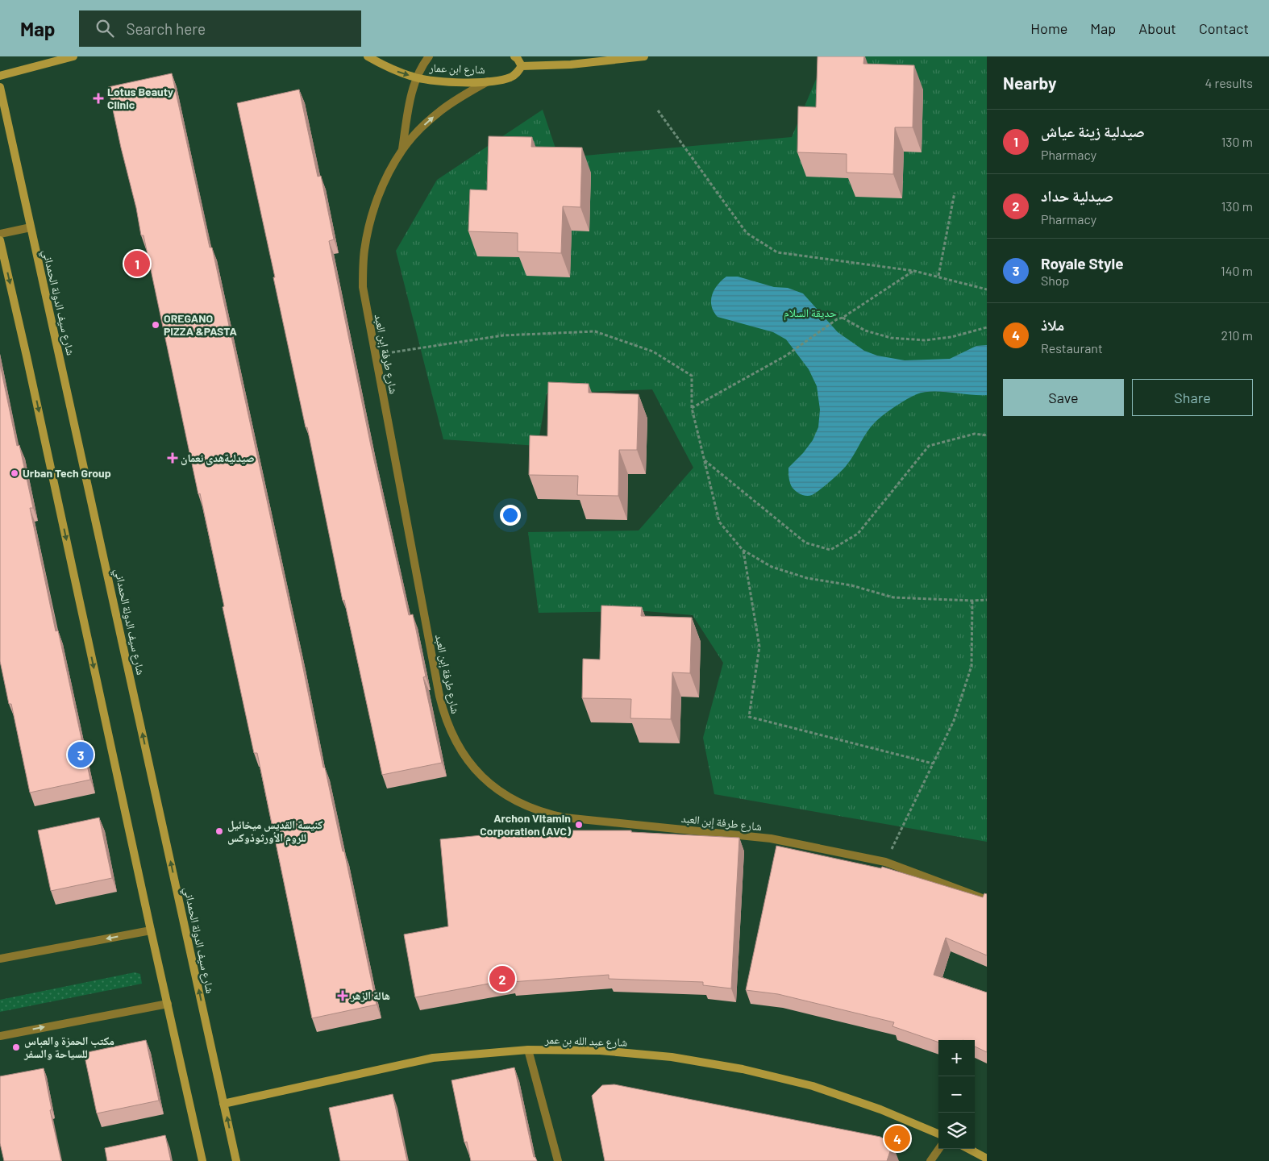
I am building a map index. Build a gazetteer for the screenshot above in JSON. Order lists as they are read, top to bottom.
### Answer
{
  "streets": {
    "main road": ["شارع ابن عمار", "شارع سيف الدولة الحمداني", "شارع عبد الله بن عمر"],
    "street": ["شارع طرفة إبن العبد"]
  },
  "crossings": [
    ["شارع ابن عمار", "شارع طرفة إبن العبد"],
    ["شارع سيف الدولة الحمداني", "شارع عبد الله بن عمر"]
  ],
  "parks": ["حديقة السلام"],
  "places": {
    "health": ["Lotus Beauty Clinic", "صيدليةهدى نعمان", "هالة الزهر"],
    "other": [
      "OREGANO PIZZA &PASTA",
      "Urban Tech Group",
      "Archon Vitamin Corporation (AVC)",
      "كنيسة القديس ميخائيل للروم الأورثوذوكس",
      "مكتب الحمزة والعباس للسياحة والسفر"
    ]
  },
  "page": {
    "header": "Map",
    "search": "Search here",
    "nav": [
      "Home",
      "Map",
      "About",
      "Contact"
    ],
    "heading": ["Nearby", "4 results"],
    "list": [
      {
        "mark": "1",
        "name": "صيدلية زينة عياش",
        "note": "Pharmacy",
        "value": "130 m"
      },
      {
        "mark": "2",
        "name": "صيدلية حداد",
        "note": "Pharmacy",
        "value": "130 m"
      },
      {
        "mark": "3",
        "name": "Royale Style",
        "note": "Shop",
        "value": "140 m"
      },
      {
        "mark": "4",
        "name": "ملاذ",
        "note": "Restaurant",
        "value": "210 m"
      }
    ],
    "pins": [
      "1",
      "3",
      "2",
      "4"
    ],
    "buttons": ["Save", "Share"],
    "map_buttons": ["+", "−"]
  }
}
